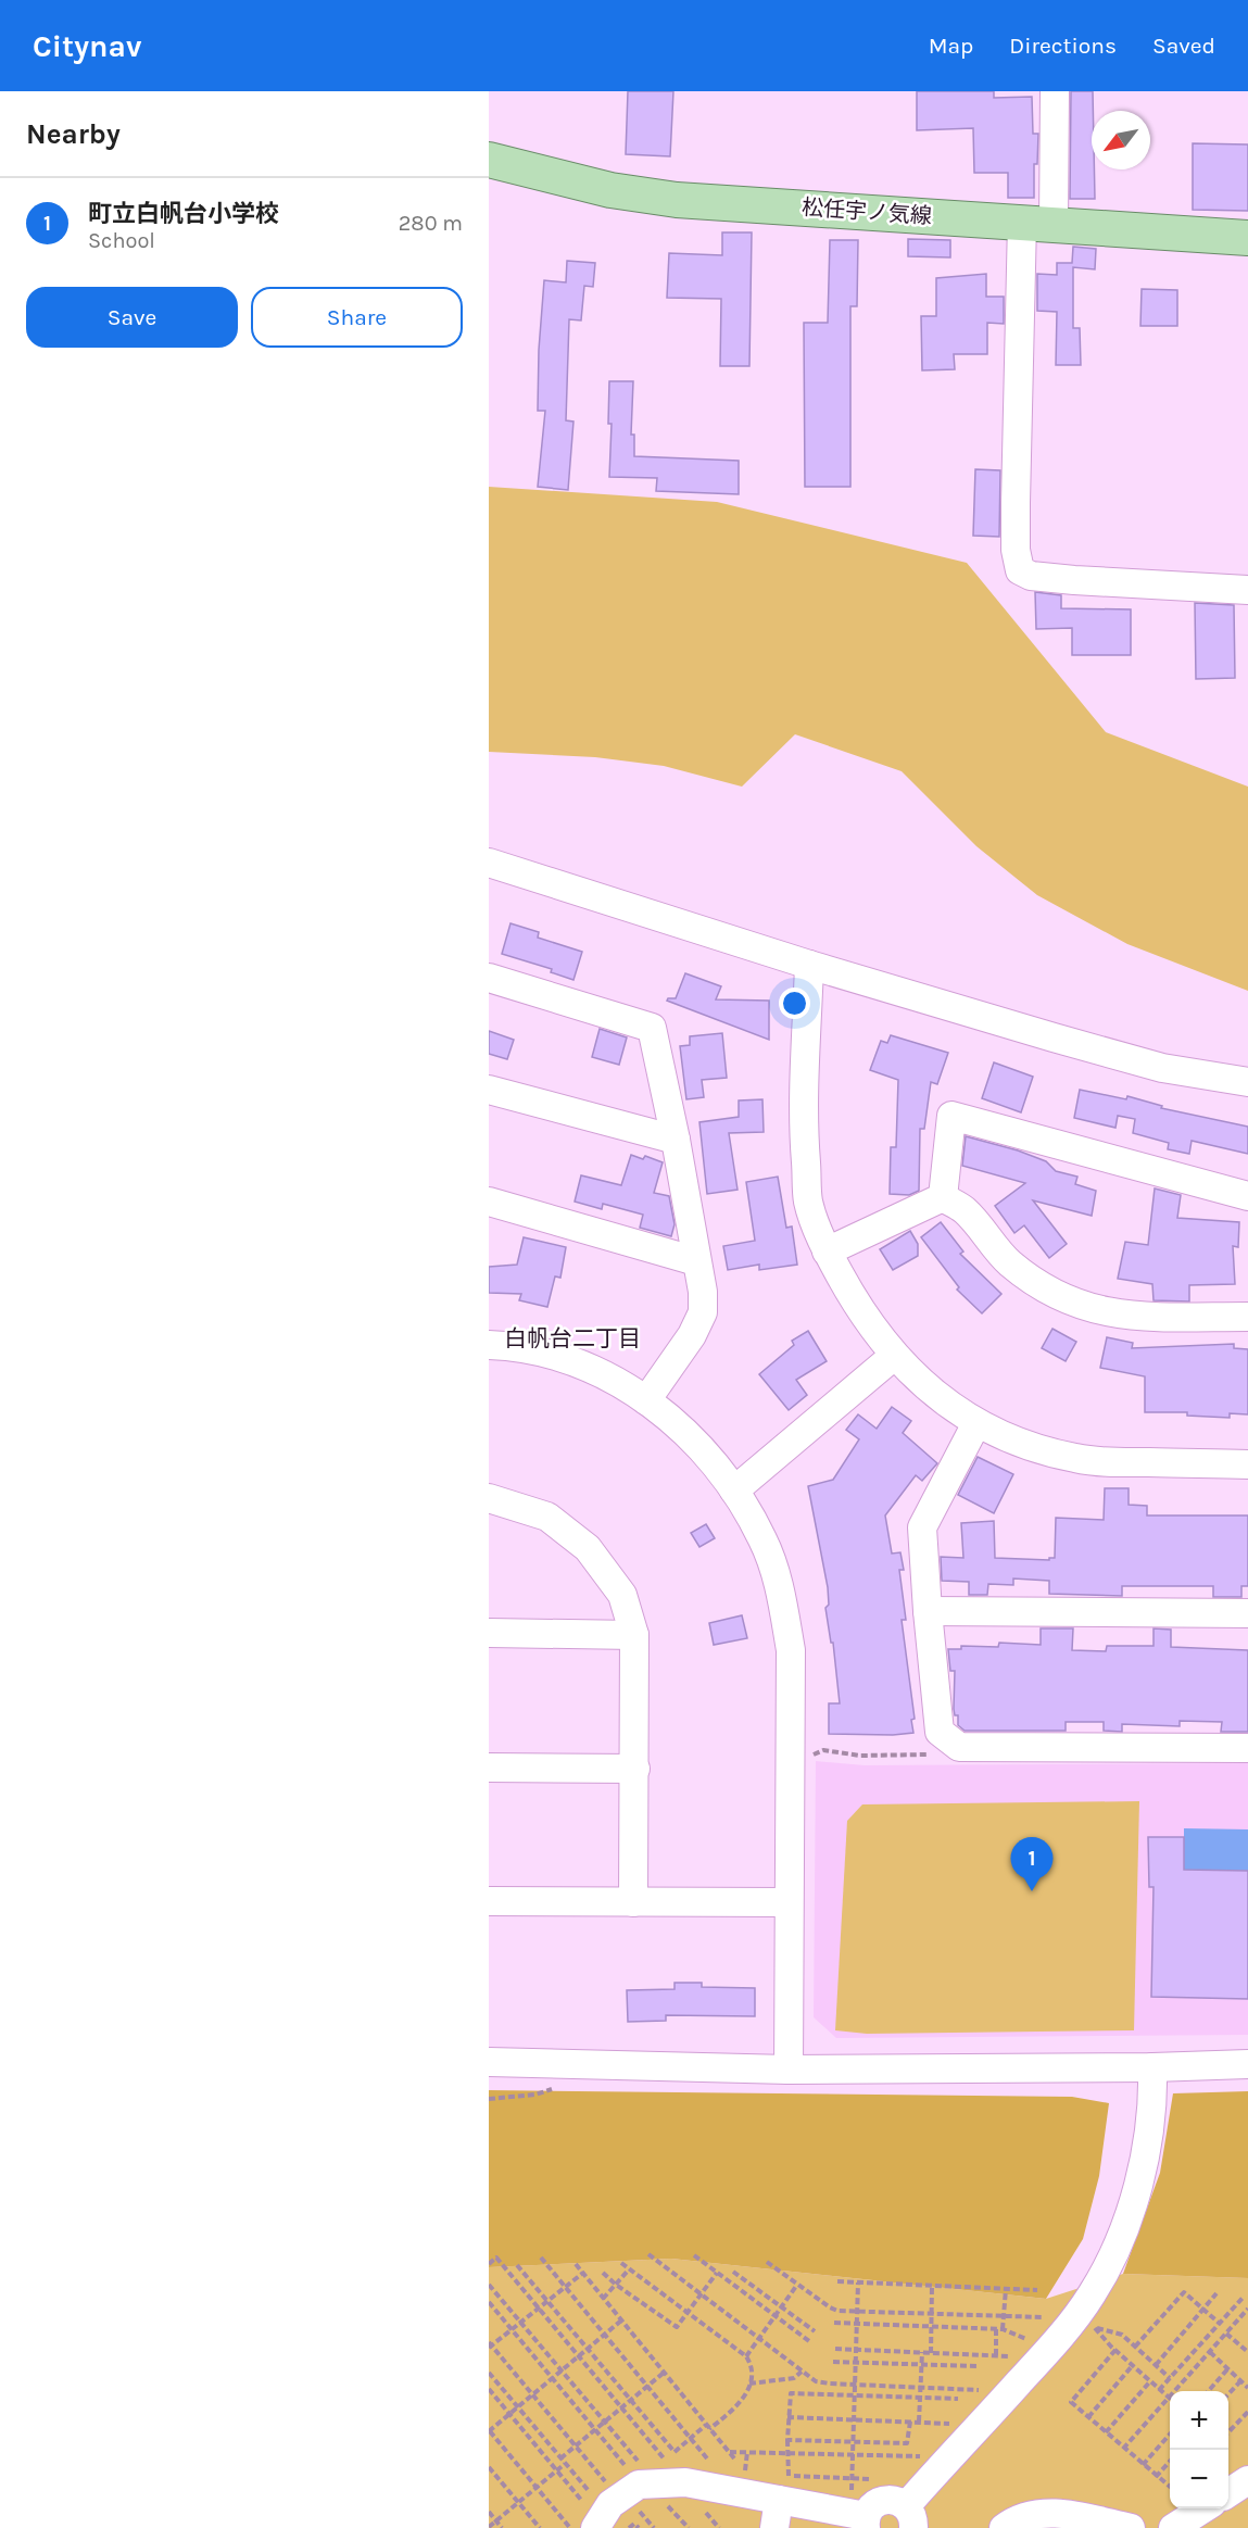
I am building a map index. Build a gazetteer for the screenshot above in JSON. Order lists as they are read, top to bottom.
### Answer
{
  "streets": {
    "main road": ["松任宇ノ気線"]
  },
  "districts": ["白帆台二丁目"],
  "north": "bottom left",
  "page": {
    "header": "Citynav",
    "nav": ["Map", "Directions", "Saved"],
    "heading": "Nearby",
    "list": [
      {
        "mark": "1",
        "name": "町立白帆台小学校",
        "note": "School",
        "value": "280 m"
      }
    ],
    "buttons": ["Save", "Share"],
    "pins": "1",
    "map_buttons": ["+", "−"]
  }
}
